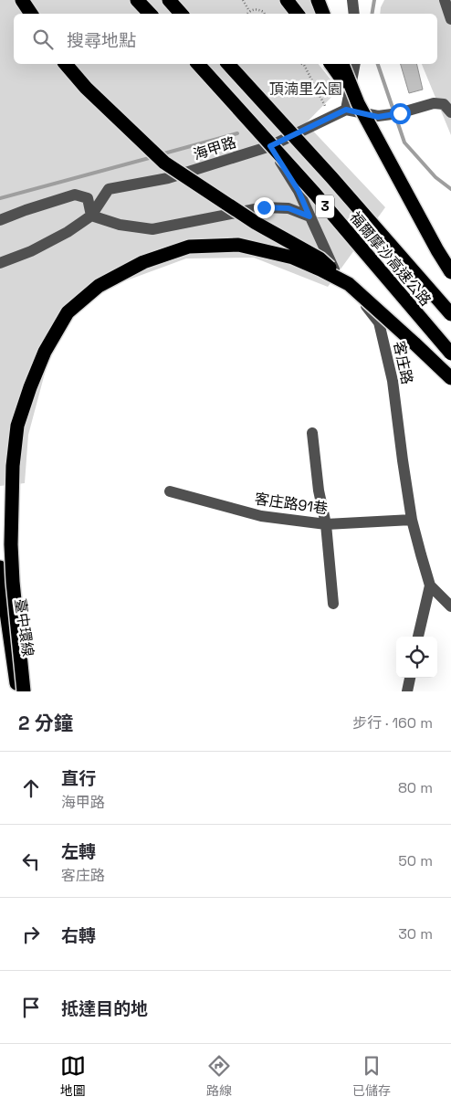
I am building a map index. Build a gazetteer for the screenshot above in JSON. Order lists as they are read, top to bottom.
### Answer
{
  "streets": {
    "highway": ["3", "福爾摩沙高速公路", "臺中環線"],
    "street": ["海甲路", "客庄路", "客庄路91巷"]
  },
  "crossings": [
    ["海甲路", "客庄路"],
    ["客庄路", "客庄路91巷"]
  ],
  "parks": ["頂湳里公園"],
  "page": {
    "search": "搜尋地點",
    "heading": ["2 分鐘", "步行 · 160 m"],
    "list": [
      ["直行", "海甲路", "80 m"],
      ["左轉", "客庄路", "50 m"],
      ["右轉", "30 m"],
      "抵達目的地"
    ],
    "nav": ["地圖", "路線", "已儲存"]
  }
}
